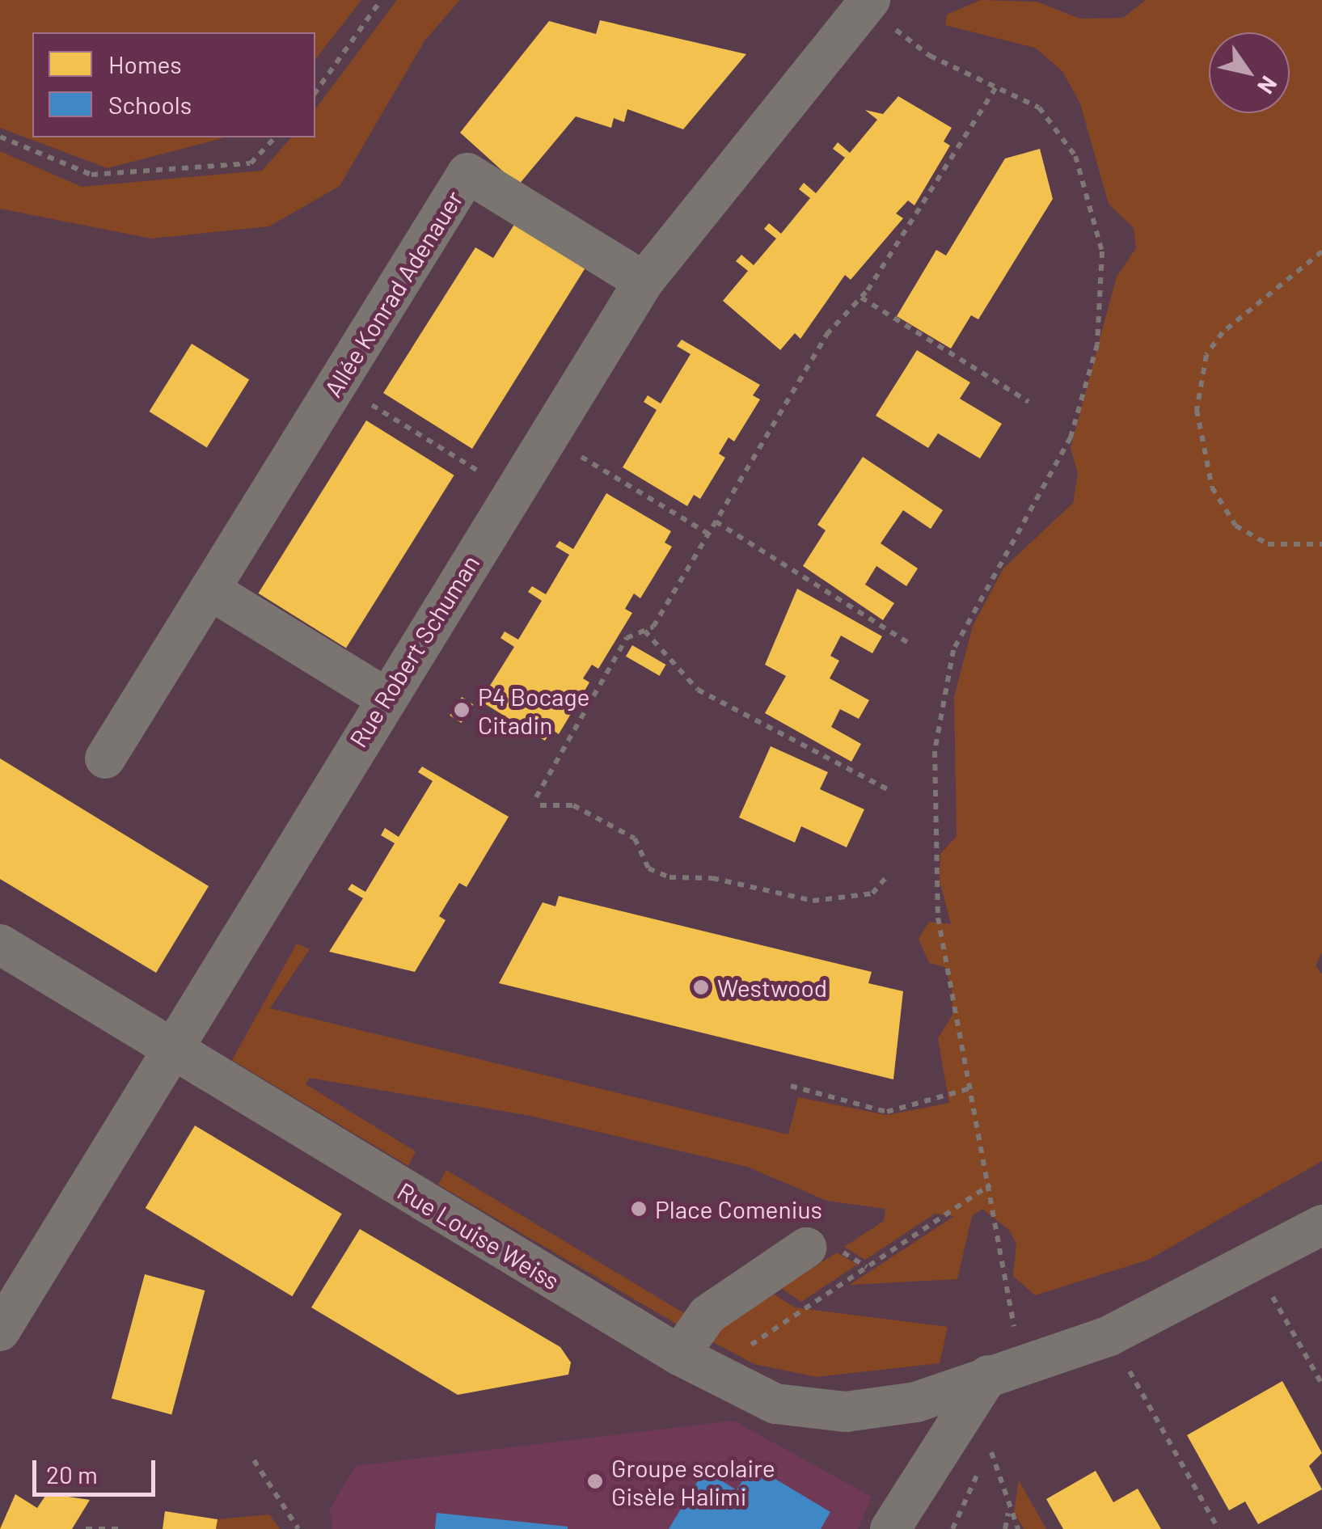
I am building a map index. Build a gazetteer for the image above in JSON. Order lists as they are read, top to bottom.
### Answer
{
  "streets": {
    "street": ["Allée Konrad Adenauer", "Rue Robert Schuman", "Rue Louise Weiss"]
  },
  "crossings": [
    ["Allée Konrad Adenauer", "Rue Robert Schuman"],
    ["Rue Robert Schuman", "Rue Louise Weiss"]
  ],
  "places": [
    "P4 Bocage Citadin",
    "Westwood",
    "Place Comenius",
    "Groupe scolaire Gisèle Halimi"
  ],
  "legend": ["Homes", "Schools"],
  "scale_bar": "20 m",
  "north": "bottom right"
}
